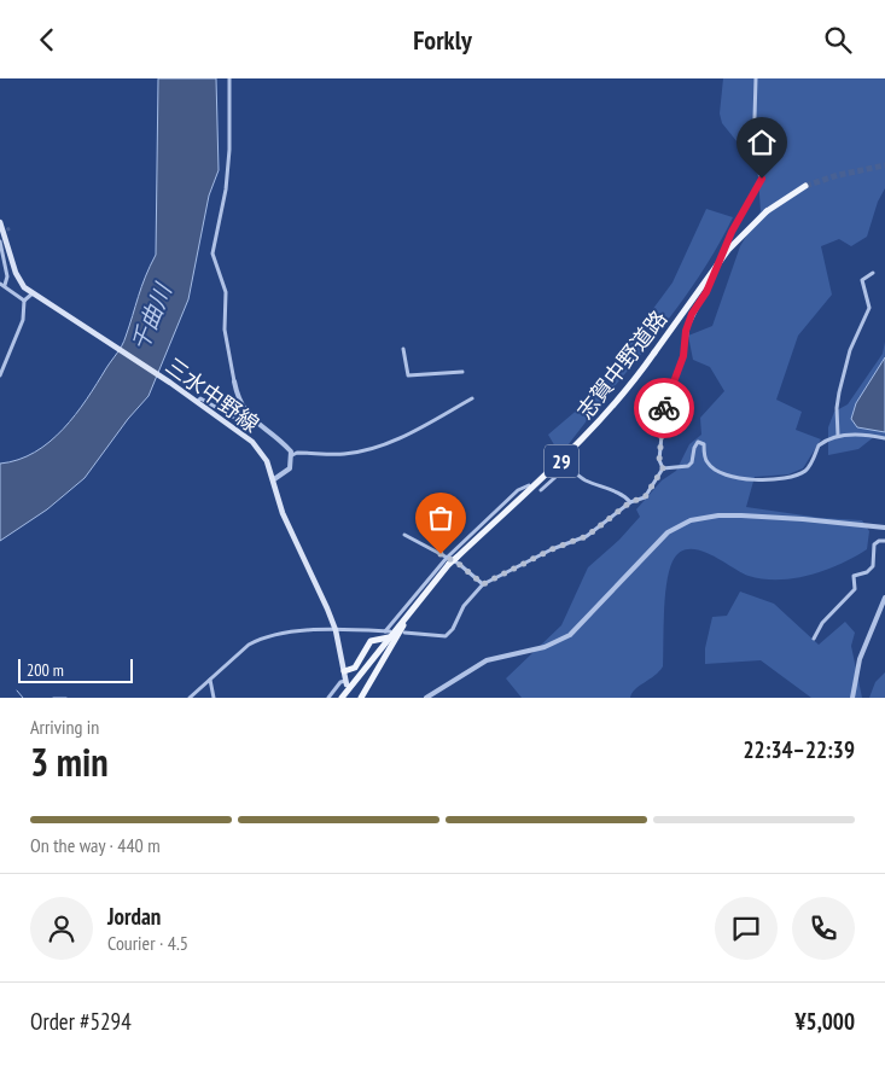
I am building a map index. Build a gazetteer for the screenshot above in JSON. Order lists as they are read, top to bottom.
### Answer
{
  "streets": {
    "main road": ["志賀中野道路", "三水中野線", "29"]
  },
  "crossings": [
    ["志賀中野道路", "29"],
    ["三水中野線", "29"]
  ],
  "water": ["千曲川"],
  "scale_bar": "200 m",
  "page": {
    "header": "Forkly",
    "scale": "200 m",
    "heading": ["3 min", "Arriving in", "22:34–22:39"],
    "panel": [
      "Jordan",
      "Courier · 4.5",
      "Order #5294",
      "¥5,000"
    ],
    "bar": "On the way · 440 m"
  }
}
